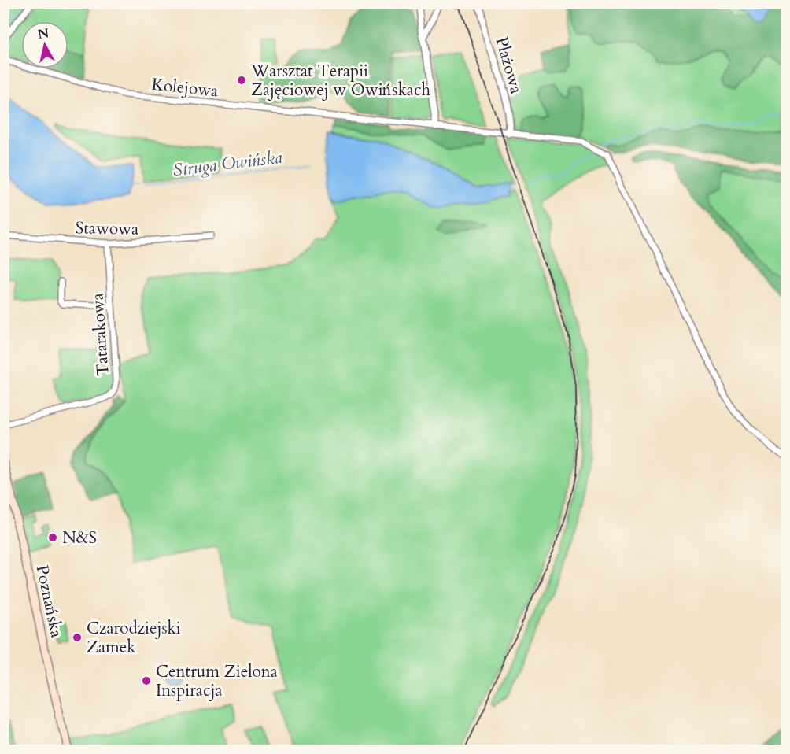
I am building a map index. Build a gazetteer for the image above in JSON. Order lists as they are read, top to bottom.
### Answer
{
  "streets": {
    "main road": ["Poznańska"],
    "street": [
      "Plażowa",
      "Kolejowa",
      "Stawowa",
      "Tatarakowa"
    ]
  },
  "crossings": [
    ["Plażowa", "Kolejowa"],
    ["Stawowa", "Tatarakowa"]
  ],
  "water": ["Struga Owińska"],
  "places": [
    "Warsztat Terapii Zajęciowej w Owińskach",
    "N&S",
    "Czarodziejski Zamek",
    "Centrum Zielona Inspiracja"
  ],
  "north": "top"
}
